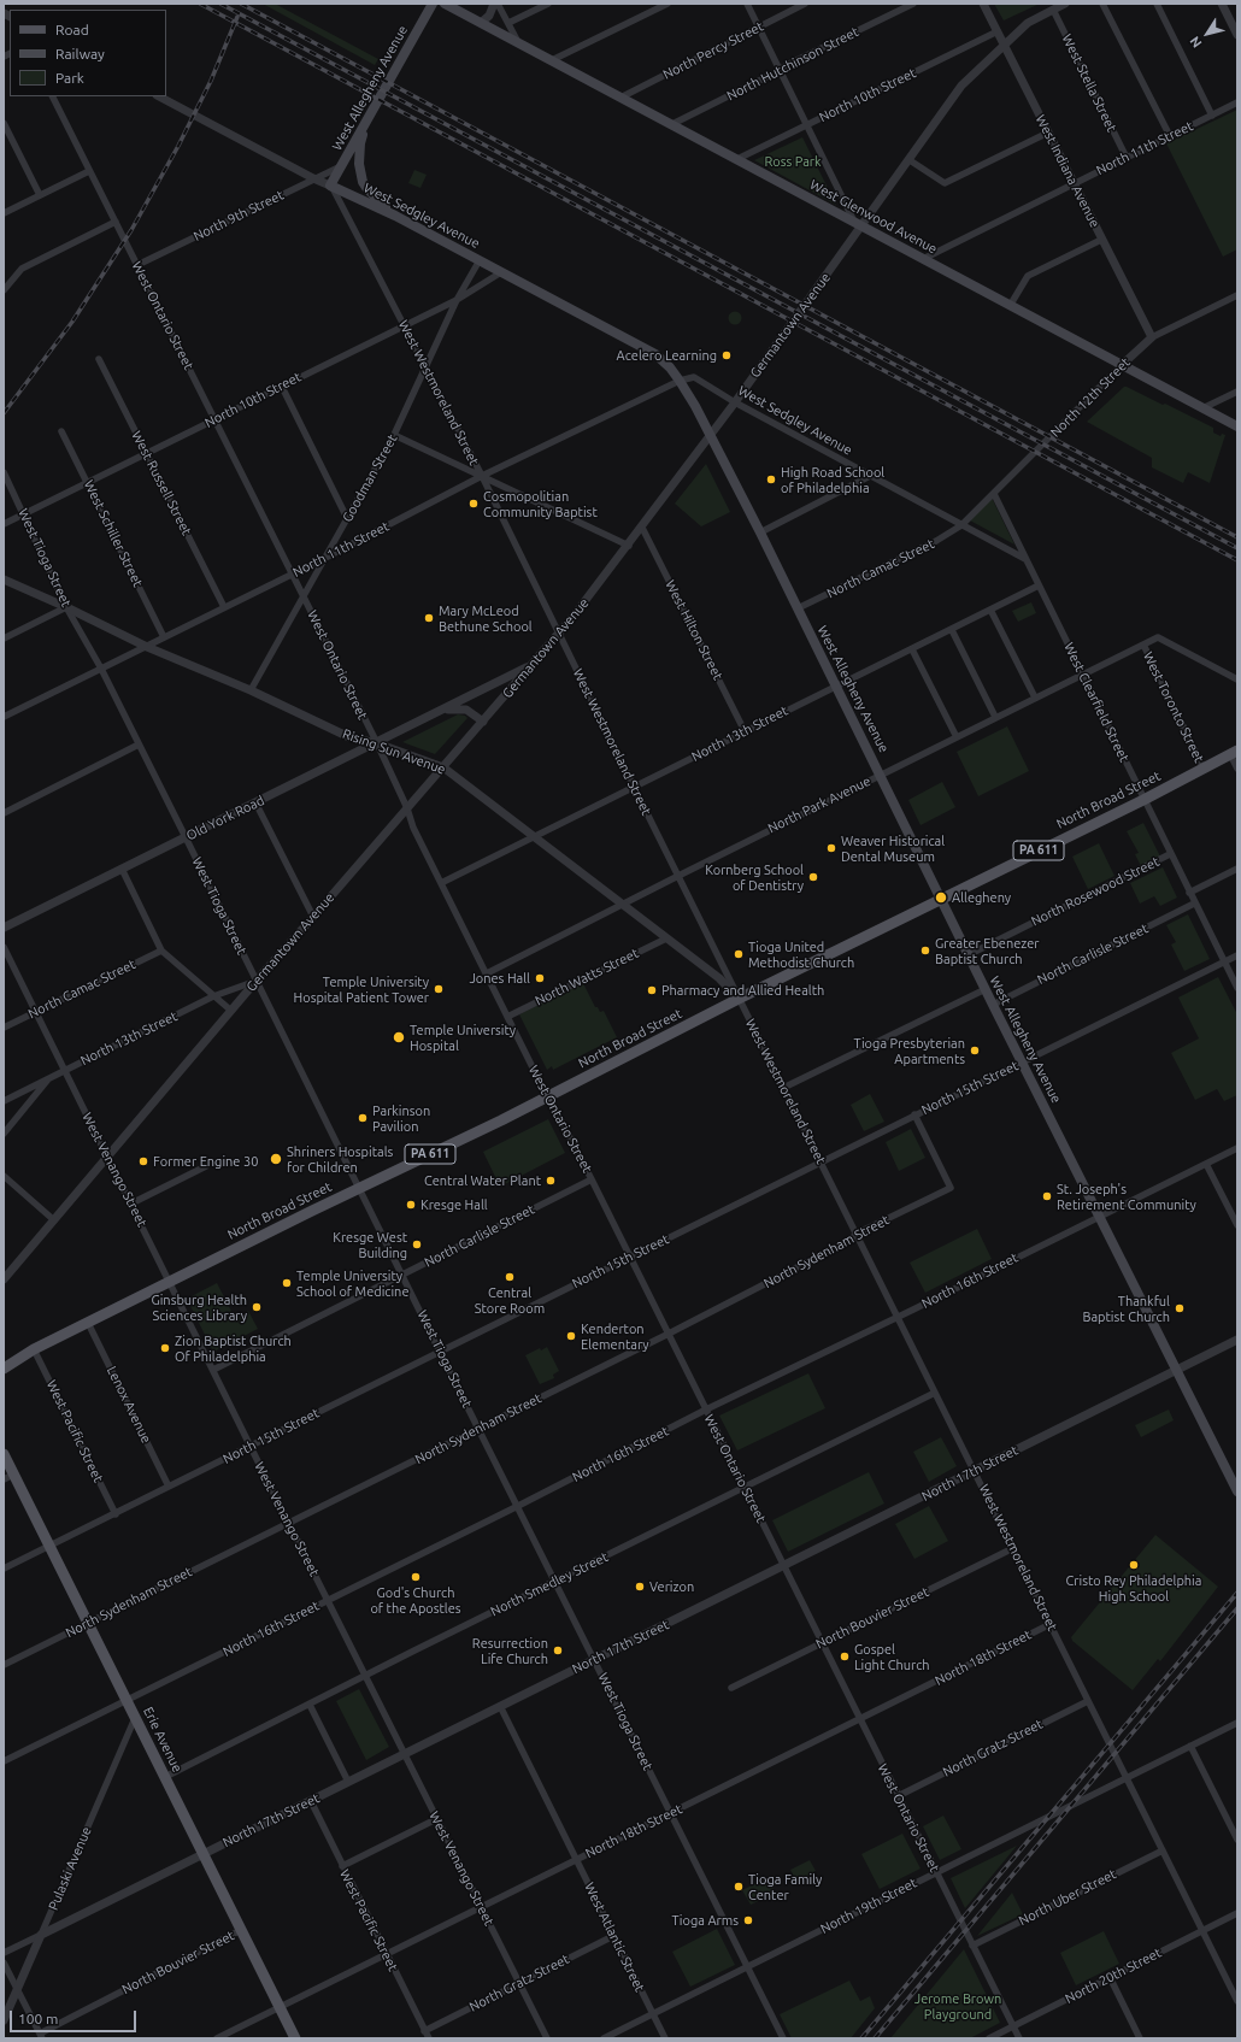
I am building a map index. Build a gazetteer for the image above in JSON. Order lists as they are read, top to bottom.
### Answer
{
  "streets": {
    "main road": [
      "West Allegheny Avenue",
      "West Sedgley Avenue",
      "West Glenwood Avenue",
      "North Broad Street",
      "PA 611",
      "Erie Avenue"
    ],
    "street": [
      "North Percy Street",
      "North Hutchinson Street",
      "West Stella Street",
      "North 10th Street",
      "North 11th Street",
      "West Indiana Avenue",
      "North 9th Street",
      "West Ontario Street",
      "Germantown Avenue",
      "West Westmoreland Street",
      "North 12th Street",
      "Goodman Street",
      "West Russell Street",
      "West Schiller Street",
      "West Tioga Street",
      "North Camac Street",
      "West Hilton Street",
      "West Clearfield Street",
      "West Toronto Street",
      "North 13th Street",
      "Rising Sun Avenue",
      "North Park Avenue",
      "Old York Road",
      "North Rosewood Street",
      "North Carlisle Street",
      "North Watts Street",
      "North 15th Street",
      "West Venango Street",
      "North Sydenham Street",
      "North 16th Street",
      "Lenox Avenue",
      "West Pacific Street",
      "North 17th Street",
      "North Smedley Street",
      "North Bouvier Street",
      "North 18th Street",
      "North Gratz Street",
      "Pulaski Avenue",
      "North Uber Street",
      "North 19th Street",
      "West Atlantic Street",
      "North 20th Street"
    ]
  },
  "crossings": [
    ["North Percy Street", "West Glenwood Avenue"],
    ["North Hutchinson Street", "West Glenwood Avenue"],
    ["West Stella Street", "North 11th Street"],
    ["West Stella Street", "Germantown Avenue"],
    ["West Allegheny Avenue", "North 11th Street"],
    ["West Allegheny Avenue", "North 9th Street"],
    ["West Allegheny Avenue", "West Sedgley Avenue"],
    ["West Allegheny Avenue", "Germantown Avenue"],
    ["West Allegheny Avenue", "West Westmoreland Street"],
    ["West Allegheny Avenue", "North Camac Street"],
    ["West Allegheny Avenue", "North 13th Street"],
    ["West Allegheny Avenue", "North Broad Street"],
    ["West Allegheny Avenue", "North Park Avenue"],
    ["West Allegheny Avenue", "North Rosewood Street"],
    ["West Allegheny Avenue", "North Carlisle Street"],
    ["West Allegheny Avenue", "North 15th Street"],
    ["West Allegheny Avenue", "North 16th Street"],
    ["West Allegheny Avenue", "North 17th Street"],
    ["North 10th Street", "West Indiana Avenue"],
    ["North 10th Street", "West Sedgley Avenue"],
    ["North 10th Street", "West Glenwood Avenue"],
    ["North 10th Street", "West Ontario Street"],
    ["North 10th Street", "West Westmoreland Street"],
    ["North 10th Street", "Goodman Street"],
    ["North 10th Street", "West Russell Street"],
    ["North 10th Street", "West Schiller Street"],
    ["North 10th Street", "West Tioga Street"],
    ["North 11th Street", "West Indiana Avenue"],
    ["North 11th Street", "West Sedgley Avenue"],
    ["North 11th Street", "West Glenwood Avenue"],
    ["North 11th Street", "West Ontario Street"],
    ["North 11th Street", "West Westmoreland Street"],
    ["North 11th Street", "Goodman Street"],
    ["North 11th Street", "West Russell Street"],
    ["North 11th Street", "West Schiller Street"],
    ["North 11th Street", "West Tioga Street"],
    ["North 11th Street", "Rising Sun Avenue"],
    ["West Indiana Avenue", "Germantown Avenue"],
    ["West Indiana Avenue", "North 12th Street"],
    ["North 9th Street", "West Sedgley Avenue"],
    ["North 9th Street", "West Ontario Street"],
    ["West Sedgley Avenue", "Germantown Avenue"],
    ["West Sedgley Avenue", "West Westmoreland Street"],
    ["West Sedgley Avenue", "North 12th Street"],
    ["West Sedgley Avenue", "Goodman Street"],
    ["West Sedgley Avenue", "North Camac Street"],
    ["West Sedgley Avenue", "West Clearfield Street"],
    ["West Glenwood Avenue", "Germantown Avenue"],
    ["West Glenwood Avenue", "North 12th Street"],
    ["West Ontario Street", "Germantown Avenue"],
    ["West Ontario Street", "Goodman Street"],
    ["West Ontario Street", "North 13th Street"],
    ["West Ontario Street", "Rising Sun Avenue"],
    ["West Ontario Street", "North Broad Street"],
    ["West Ontario Street", "North Park Avenue"],
    ["West Ontario Street", "Old York Road"],
    ["West Ontario Street", "North Carlisle Street"],
    ["West Ontario Street", "North Watts Street"],
    ["West Ontario Street", "North 15th Street"],
    ["West Ontario Street", "North Sydenham Street"],
    ["West Ontario Street", "North 16th Street"],
    ["West Ontario Street", "North 17th Street"],
    ["West Ontario Street", "North Smedley Street"],
    ["West Ontario Street", "North Bouvier Street"],
    ["West Ontario Street", "North 18th Street"],
    ["West Ontario Street", "North Gratz Street"],
    ["West Ontario Street", "North Uber Street"],
    ["West Ontario Street", "North 19th Street"],
    ["West Ontario Street", "North 20th Street"],
    ["Germantown Avenue", "West Westmoreland Street"],
    ["Germantown Avenue", "West Tioga Street"],
    ["Germantown Avenue", "West Hilton Street"],
    ["Germantown Avenue", "North 13th Street"],
    ["Germantown Avenue", "Rising Sun Avenue"],
    ["Germantown Avenue", "Old York Road"],
    ["Germantown Avenue", "West Venango Street"],
    ["West Westmoreland Street", "Goodman Street"],
    ["West Westmoreland Street", "North 13th Street"],
    ["West Westmoreland Street", "Rising Sun Avenue"],
    ["West Westmoreland Street", "North Broad Street"],
    ["West Westmoreland Street", "North Park Avenue"],
    ["West Westmoreland Street", "North 15th Street"],
    ["West Westmoreland Street", "North Sydenham Street"],
    ["West Westmoreland Street", "North 16th Street"],
    ["West Westmoreland Street", "North 17th Street"],
    ["West Westmoreland Street", "North Smedley Street"],
    ["West Westmoreland Street", "North Bouvier Street"],
    ["West Westmoreland Street", "North 18th Street"],
    ["West Westmoreland Street", "North Gratz Street"],
    ["West Westmoreland Street", "North Uber Street"],
    ["West Westmoreland Street", "North 19th Street"],
    ["West Westmoreland Street", "North 20th Street"],
    ["North 12th Street", "North Camac Street"],
    ["North 12th Street", "West Clearfield Street"],
    ["Goodman Street", "Rising Sun Avenue"],
    ["West Tioga Street", "North 13th Street"],
    ["West Tioga Street", "Rising Sun Avenue"],
    ["West Tioga Street", "North Broad Street"],
    ["West Tioga Street", "Old York Road"],
    ["West Tioga Street", "North Carlisle Street"],
    ["West Tioga Street", "North 15th Street"],
    ["West Tioga Street", "North Sydenham Street"],
    ["West Tioga Street", "North 16th Street"],
    ["West Tioga Street", "North 17th Street"],
    ["West Tioga Street", "North Smedley Street"],
    ["West Tioga Street", "North 18th Street"],
    ["West Tioga Street", "North 19th Street"],
    ["North Camac Street", "West Venango Street"],
    ["West Hilton Street", "North 13th Street"],
    ["West Clearfield Street", "North 13th Street"],
    ["West Clearfield Street", "North Broad Street"],
    ["West Clearfield Street", "North Park Avenue"],
    ["West Clearfield Street", "North Rosewood Street"],
    ["West Clearfield Street", "North Carlisle Street"],
    ["West Clearfield Street", "North 15th Street"],
    ["West Toronto Street", "North Broad Street"],
    ["West Toronto Street", "North Park Avenue"],
    ["North 13th Street", "Rising Sun Avenue"],
    ["North 13th Street", "West Venango Street"],
    ["Rising Sun Avenue", "North Broad Street"],
    ["Rising Sun Avenue", "North Park Avenue"],
    ["Rising Sun Avenue", "Old York Road"],
    ["Rising Sun Avenue", "North Watts Street"],
    ["North Broad Street", "West Venango Street"],
    ["North Broad Street", "Lenox Avenue"],
    ["North Broad Street", "West Pacific Street"],
    ["North Carlisle Street", "West Venango Street"],
    ["North 15th Street", "West Venango Street"],
    ["North 15th Street", "North Sydenham Street"],
    ["North 15th Street", "Lenox Avenue"],
    ["North 15th Street", "West Pacific Street"],
    ["North 15th Street", "Erie Avenue"],
    ["West Venango Street", "North Sydenham Street"],
    ["West Venango Street", "North 16th Street"],
    ["West Venango Street", "North 17th Street"],
    ["West Venango Street", "North Smedley Street"],
    ["West Venango Street", "North 18th Street"],
    ["West Venango Street", "North Gratz Street"],
    ["North Sydenham Street", "Erie Avenue"],
    ["North 16th Street", "Erie Avenue"],
    ["West Pacific Street", "North 17th Street"],
    ["West Pacific Street", "North 18th Street"],
    ["West Pacific Street", "North Gratz Street"],
    ["North 17th Street", "Erie Avenue"],
    ["North 17th Street", "Pulaski Avenue"],
    ["North 17th Street", "West Atlantic Street"],
    ["North Smedley Street", "Erie Avenue"],
    ["North Bouvier Street", "Erie Avenue"],
    ["North 18th Street", "Erie Avenue"],
    ["North 18th Street", "West Atlantic Street"],
    ["Erie Avenue", "Pulaski Avenue"],
    ["North Gratz Street", "West Atlantic Street"],
    ["North 19th Street", "West Atlantic Street"]
  ],
  "parks": ["Ross Park", "Jerome Brown Playground"],
  "places": [
    "Acelero Learning",
    "High Road School of Philadelphia",
    "Cosmopolitian Community Baptist",
    "Mary McLeod Bethune School",
    "Weaver Historical Dental Museum",
    "Kornberg School of Dentistry",
    "Allegheny",
    "Greater Ebenezer Baptist Church",
    "Tioga United Methodist Church",
    "Jones Hall",
    "Temple University Hospital Patient Tower",
    "Pharmacy and Allied Health",
    "Temple University Hospital",
    "Tioga Presbyterian Apartments",
    "Parkinson Pavilion",
    "Shriners Hospitals for Children",
    "Former Engine 30",
    "Central Water Plant",
    "St. Joseph's Retirement Community",
    "Kresge Hall",
    "Kresge West Building",
    "Central Store Room",
    "Temple University School of Medicine",
    "Ginsburg Health Sciences Library",
    "Thankful Baptist Church",
    "Kenderton Elementary",
    "Zion Baptist Church Of Philadelphia",
    "Cristo Rey Philadelphia High School",
    "God's Church of the Apostles",
    "Verizon",
    "Resurrection Life Church",
    "Gospel Light Church",
    "Tioga Family Center",
    "Tioga Arms"
  ],
  "legend": ["Road", "Railway", "Park"],
  "scale_bar": "100 m",
  "north": "bottom left"
}
